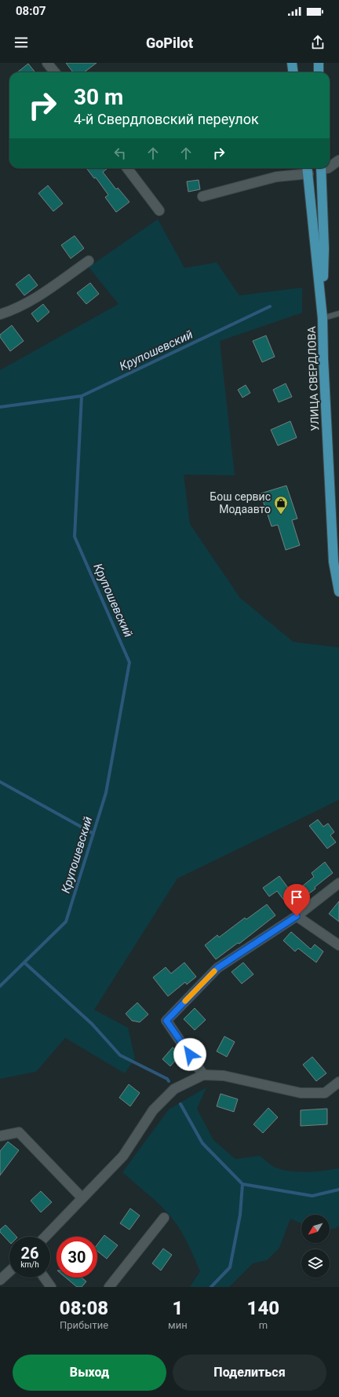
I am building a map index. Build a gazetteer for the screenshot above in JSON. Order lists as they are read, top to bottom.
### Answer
{
  "streets": {
    "main road": ["УЛИЦА СВЕРДЛОВА"]
  },
  "water": ["Крупошевский"],
  "places": {
    "shop": ["Бош сервис Модаавто"]
  },
  "north": "bottom left",
  "page": {
    "status": "08:07",
    "header": "GoPilot",
    "turn": ["30 m", "4-й Свердловский переулок"],
    "speed": "26 km/h",
    "limit": "30",
    "eta": [
      "08:08",
      "Прибытие",
      "1",
      "мин",
      "140",
      "m"
    ],
    "buttons": ["Выход", "Поделиться"]
  }
}
